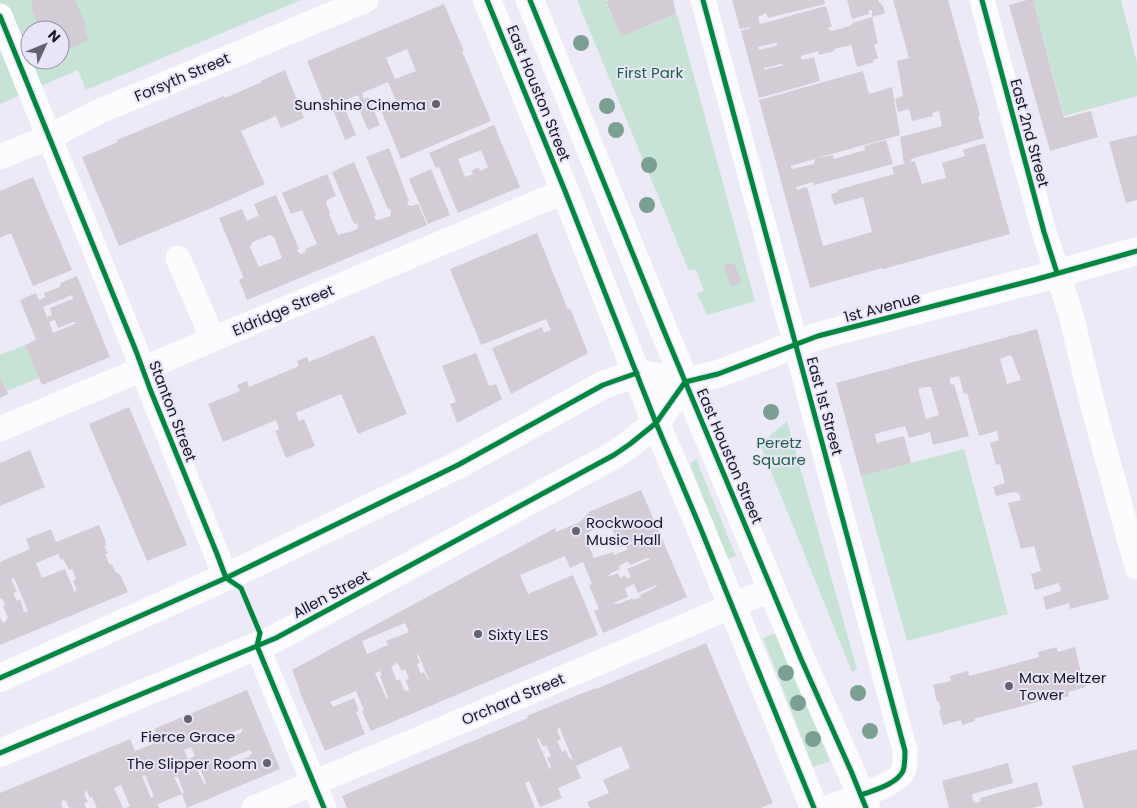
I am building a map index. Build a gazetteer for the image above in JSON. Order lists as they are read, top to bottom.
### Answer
{
  "streets": {
    "main road": ["East Houston Street", "1st Avenue", "Allen Street"],
    "street": [
      "Forsyth Street",
      "East 2nd Street",
      "Eldridge Street",
      "East 1st Street",
      "Stanton Street",
      "Orchard Street"
    ]
  },
  "crossings": [
    ["Forsyth Street", "Stanton Street"],
    ["East Houston Street", "1st Avenue"],
    ["East Houston Street", "Eldridge Street"],
    ["East Houston Street", "East 1st Street"],
    ["East Houston Street", "Allen Street"],
    ["East Houston Street", "Orchard Street"],
    ["East 2nd Street", "1st Avenue"],
    ["1st Avenue", "East 1st Street"],
    ["Eldridge Street", "Stanton Street"]
  ],
  "parks": ["First Park", "Peretz Square"],
  "places": [
    "Sunshine Cinema",
    "Rockwood Music Hall",
    "Sixty LES",
    "Max Meltzer Tower",
    "Fierce Grace",
    "The Slipper Room"
  ],
  "north": "top right"
}
